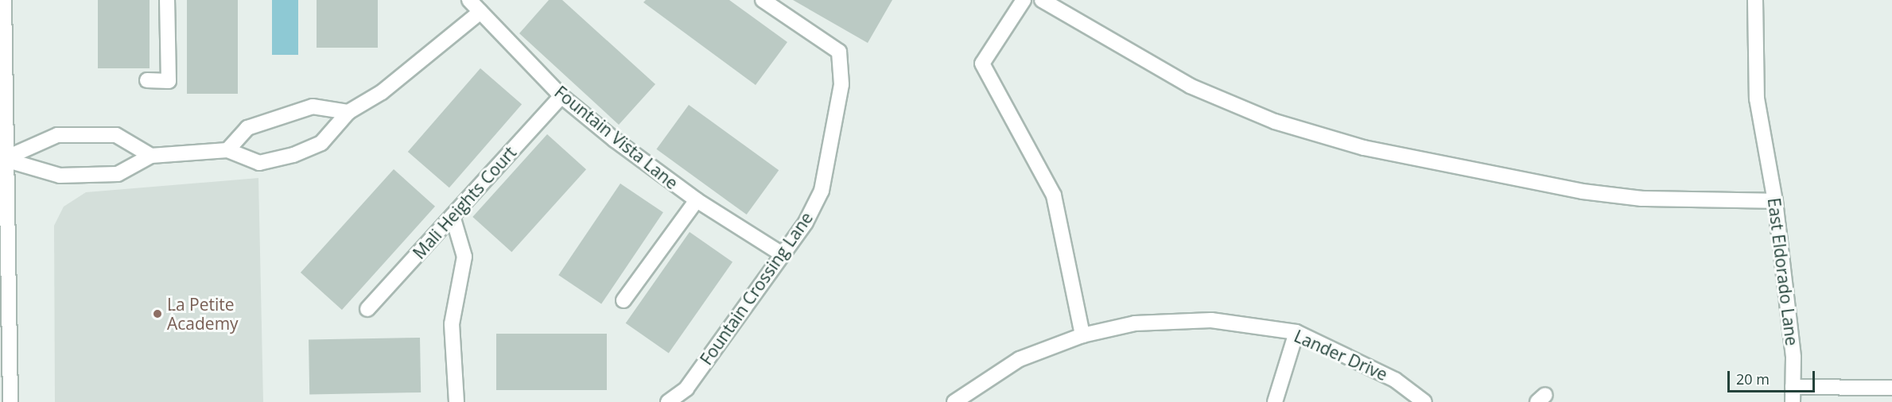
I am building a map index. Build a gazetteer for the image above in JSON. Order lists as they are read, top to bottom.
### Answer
{
  "streets": {
    "street": [
      "Fountain Vista Lane",
      "Mali Heights Court",
      "East Eldorado Lane",
      "Fountain Crossing Lane",
      "Lander Drive"
    ]
  },
  "crossings": [
    ["Fountain Vista Lane", "Mali Heights Court"],
    ["Fountain Vista Lane", "Fountain Crossing Lane"]
  ],
  "places": ["La Petite Academy"],
  "scale_bar": "20 m"
}
